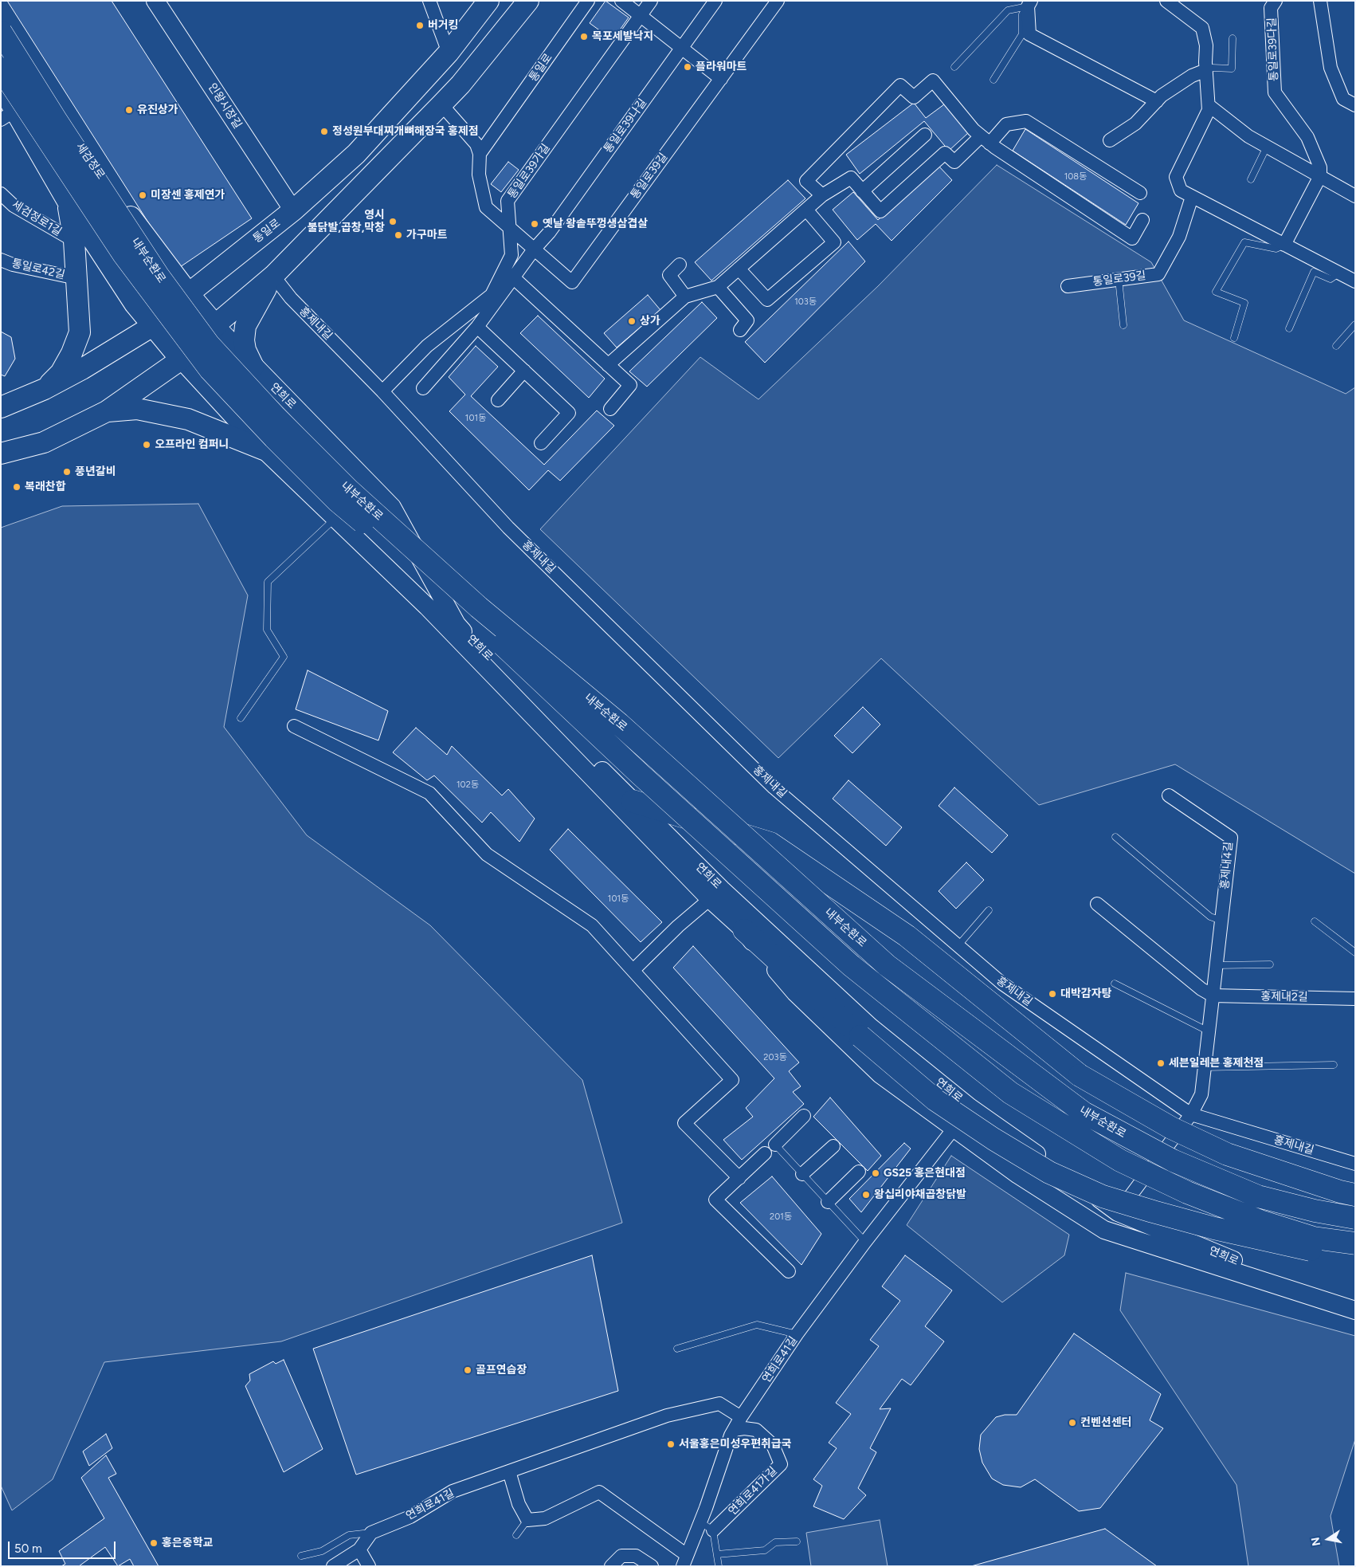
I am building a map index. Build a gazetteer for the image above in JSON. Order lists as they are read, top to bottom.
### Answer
{
  "streets": {
    "highway": ["내부순환로"],
    "main road": [
      "통일로",
      "인왕시장길",
      "세검정로",
      "연희로"
    ],
    "street": [
      "통일로39다길",
      "통일로39나길",
      "통일로39가길",
      "통일로39길",
      "세검정로1길",
      "통일로42길",
      "홍제내길",
      "홍제내4길",
      "홍제내2길",
      "연희로41길",
      "연희로41가길"
    ]
  },
  "crossings": [
    ["통일로", "인왕시장길"],
    ["통일로", "세검정로"],
    ["통일로", "연희로"],
    ["통일로39나길", "통일로39길"],
    ["세검정로", "연희로"],
    ["통일로39가길", "통일로39길"],
    ["홍제내길", "홍제내4길"],
    ["연희로", "홍제내4길"],
    ["연희로", "연희로41길"],
    ["홍제내4길", "홍제내2길"]
  ],
  "places": [
    "버거킹",
    "목포세발낙지",
    "플라워마트",
    "유진상가",
    "정성원부대찌개뼈해장국 홍제점",
    "미장센 홍제연가",
    "영시 불닭발,곱창,막창",
    "옛날 왕솥뚜껑생삼겹살",
    "가구마트",
    "상가",
    "오프라인 컴퍼니",
    "풍년갈비",
    "복래찬합",
    "대박감자탕",
    "세븐일레븐 홍제천점",
    "GS25 홍은현대점",
    "왕십리야채곱창닭발",
    "골프연습장",
    "컨벤션센터",
    "서울홍은미성우편취급국",
    "홍은중학교"
  ],
  "house_numbers": [
    "108동",
    "103동",
    "101동",
    "102동",
    "101동",
    "203동",
    "201동"
  ],
  "scale_bar": "50 m",
  "north": "left"
}
